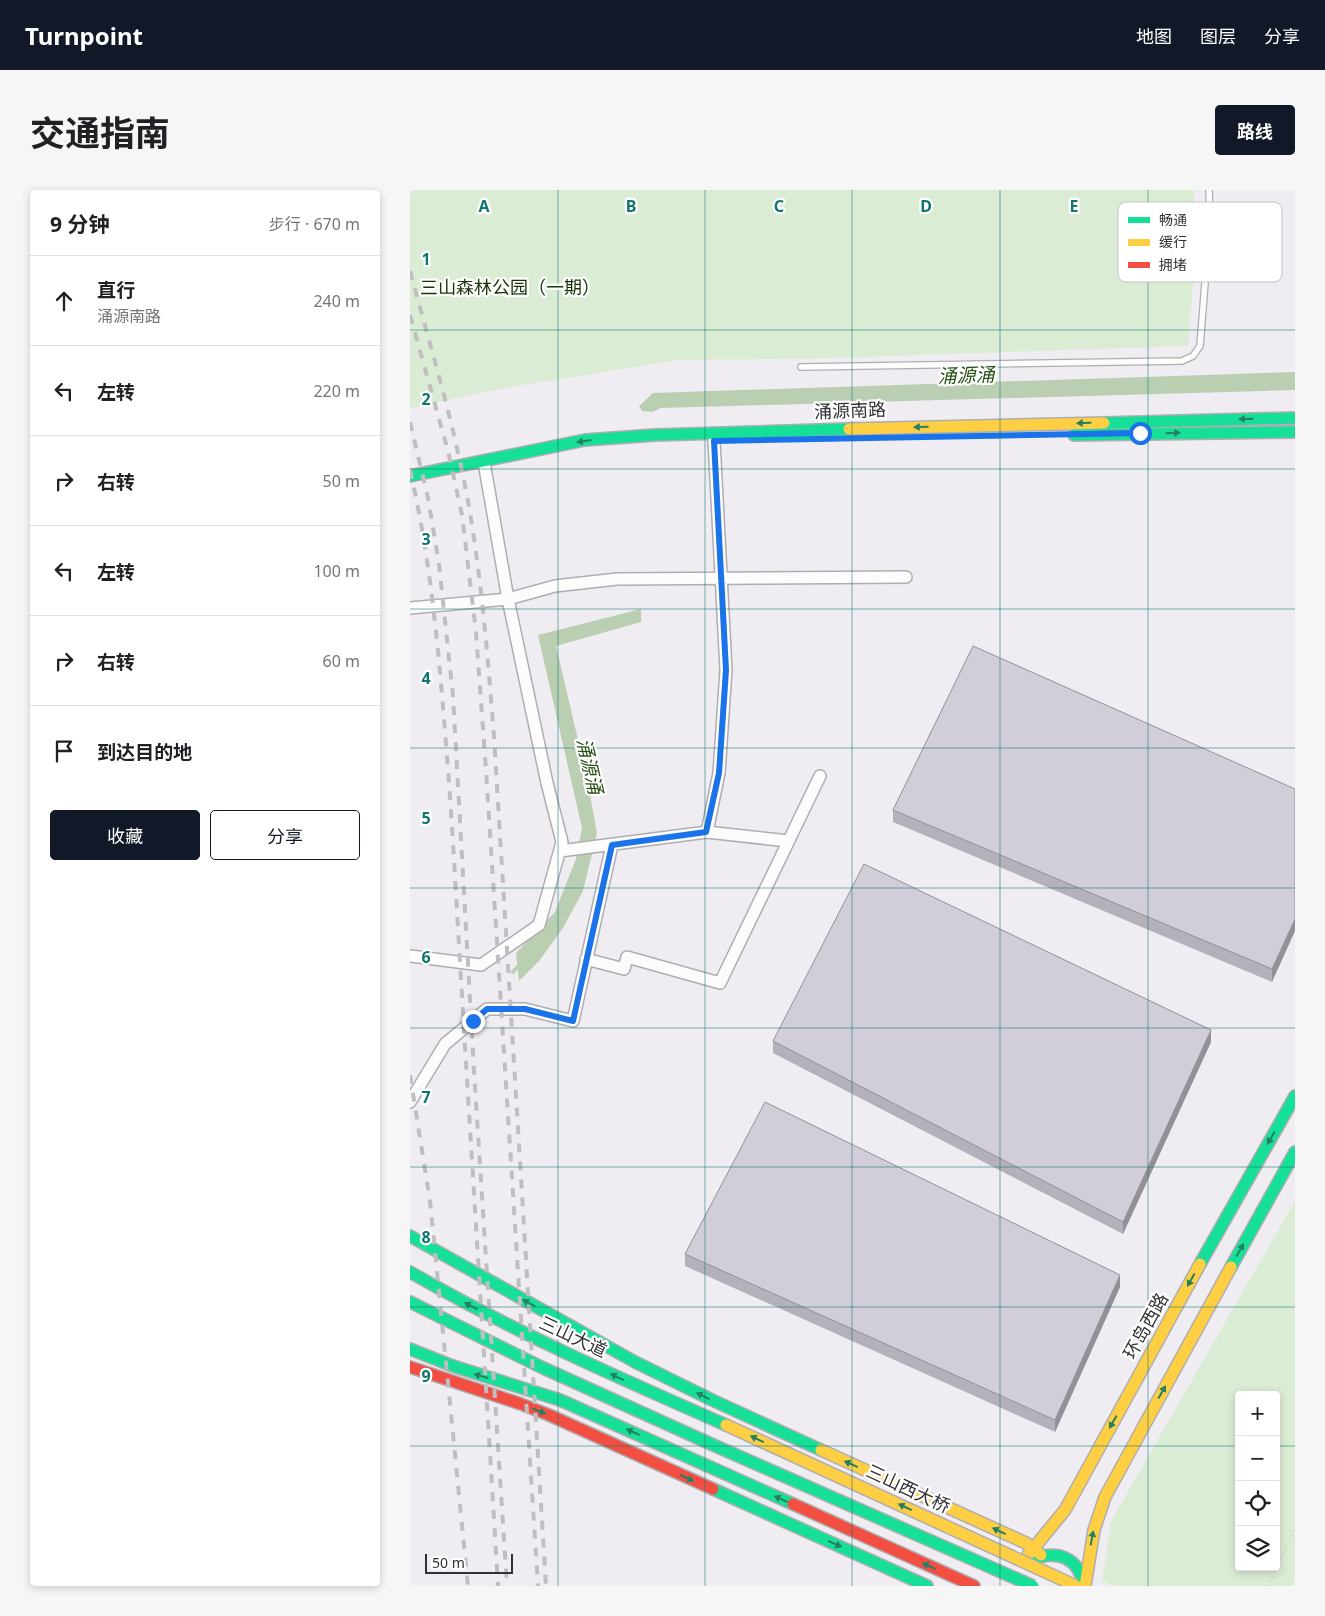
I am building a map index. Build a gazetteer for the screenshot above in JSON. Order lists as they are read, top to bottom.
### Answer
{
  "streets": {
    "main road": [
      "涌源南路",
      "环岛西路",
      "三山大道",
      "三山西大桥"
    ]
  },
  "crossings": [
    ["三山大道", "三山西大桥"]
  ],
  "water": ["涌源涌"],
  "parks": ["三山森林公园（一期）"],
  "legend": ["畅通", "缓行", "拥堵"],
  "scale_bar": "50 m",
  "page": {
    "header": "Turnpoint",
    "nav": ["地图", "图层", "分享"],
    "title": "交通指南",
    "buttons": [
      "路线",
      ["收藏", "分享"]
    ],
    "heading": ["9 分钟", "步行 · 670 m"],
    "list": [
      ["直行", "涌源南路", "240 m"],
      ["左转", "220 m"],
      ["右转", "50 m"],
      ["左转", "100 m"],
      ["右转", "60 m"],
      "到达目的地"
    ],
    "map_buttons": ["+", "−"],
    "scale": "50 m"
  },
  "grid": {
    "columns": [
      "A",
      "B",
      "C",
      "D",
      "E"
    ],
    "rows": [
      "1",
      "2",
      "3",
      "4",
      "5",
      "6",
      "7",
      "8",
      "9"
    ]
  }
}
